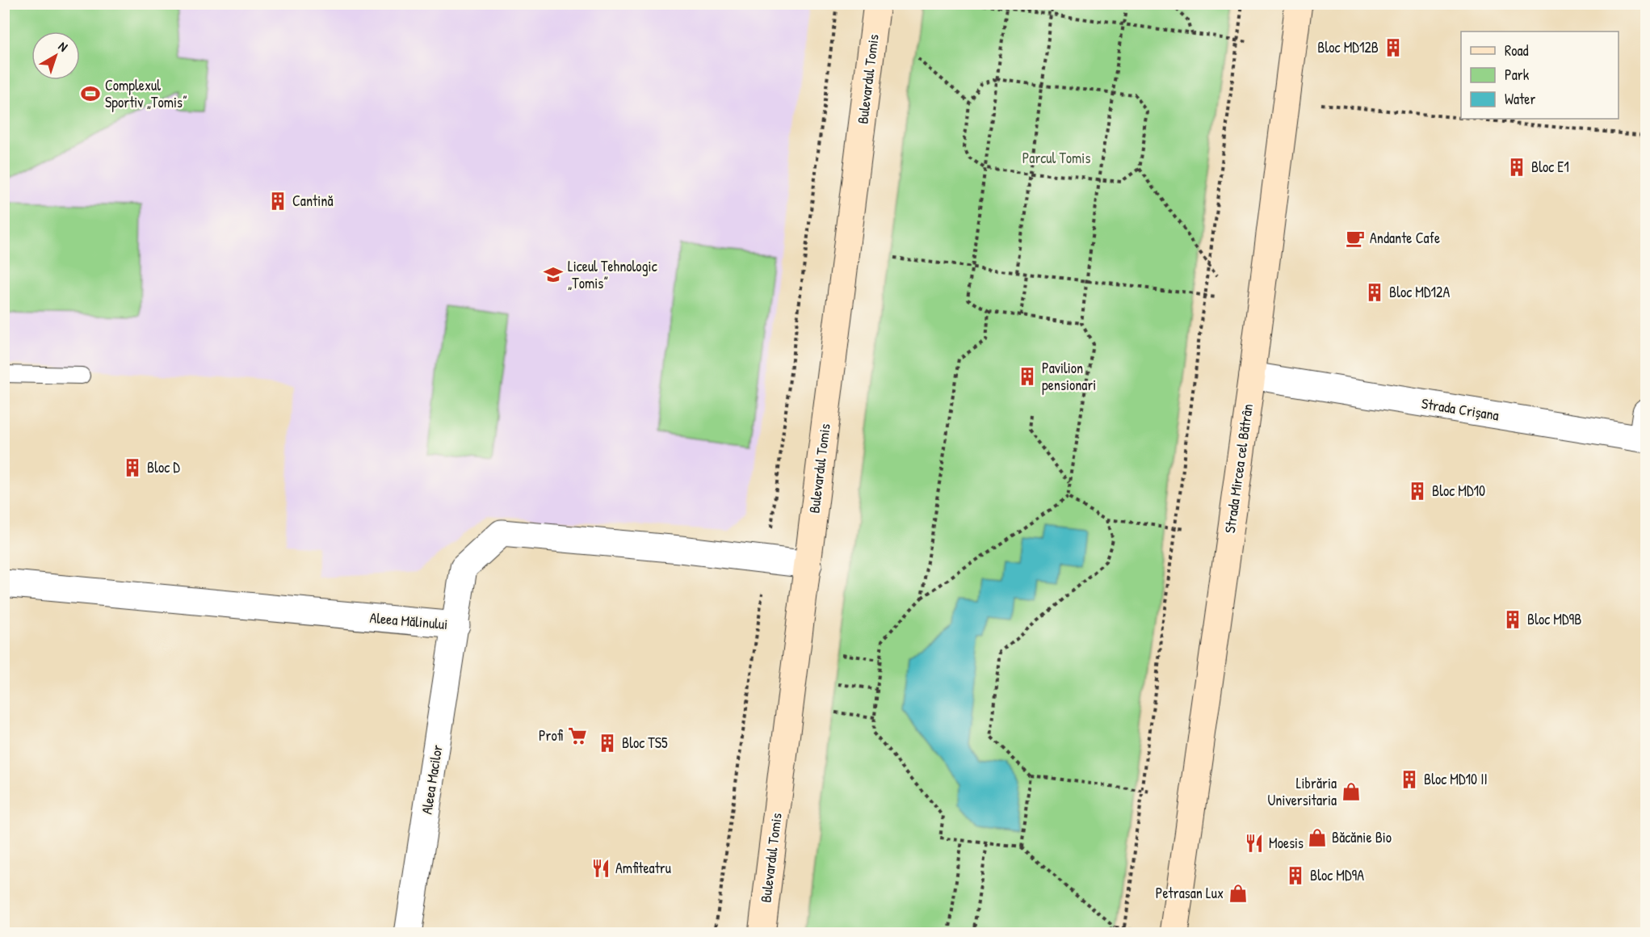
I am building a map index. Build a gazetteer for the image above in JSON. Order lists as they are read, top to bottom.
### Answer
{
  "streets": {
    "main road": ["Bulevardul Tomis", "Strada Mircea cel Bătrân"],
    "street": ["Strada Crișana", "Aleea Mălinului", "Aleea Macilor"]
  },
  "crossings": [
    ["Bulevardul Tomis", "Aleea Mălinului"],
    ["Strada Crișana", "Strada Mircea cel Bătrân"],
    ["Aleea Mălinului", "Aleea Macilor"]
  ],
  "parks": ["Parcul Tomis"],
  "places": {
    "building": [
      "Bloc MD12B",
      "Bloc E1",
      "Cantină",
      "Bloc MD12A",
      "Pavilion pensionari",
      "Bloc D",
      "Bloc MD10",
      "Bloc MD9B",
      "Bloc TS5",
      "Bloc MD10 II",
      "Bloc MD9A"
    ],
    "sports": ["Complexul Sportiv „Tomis”"],
    "cafe": ["Andante Cafe"],
    "school or university": ["Liceul Tehnologic „Tomis”"],
    "supermarket": ["Profi"],
    "shop": ["Librăria Universitaria", "Băcănie Bio", "Petrasan Lux"],
    "restaurant": ["Moesis", "Amfiteatru"]
  },
  "legend": ["Road", "Park", "Water"],
  "north": "top right"
}
